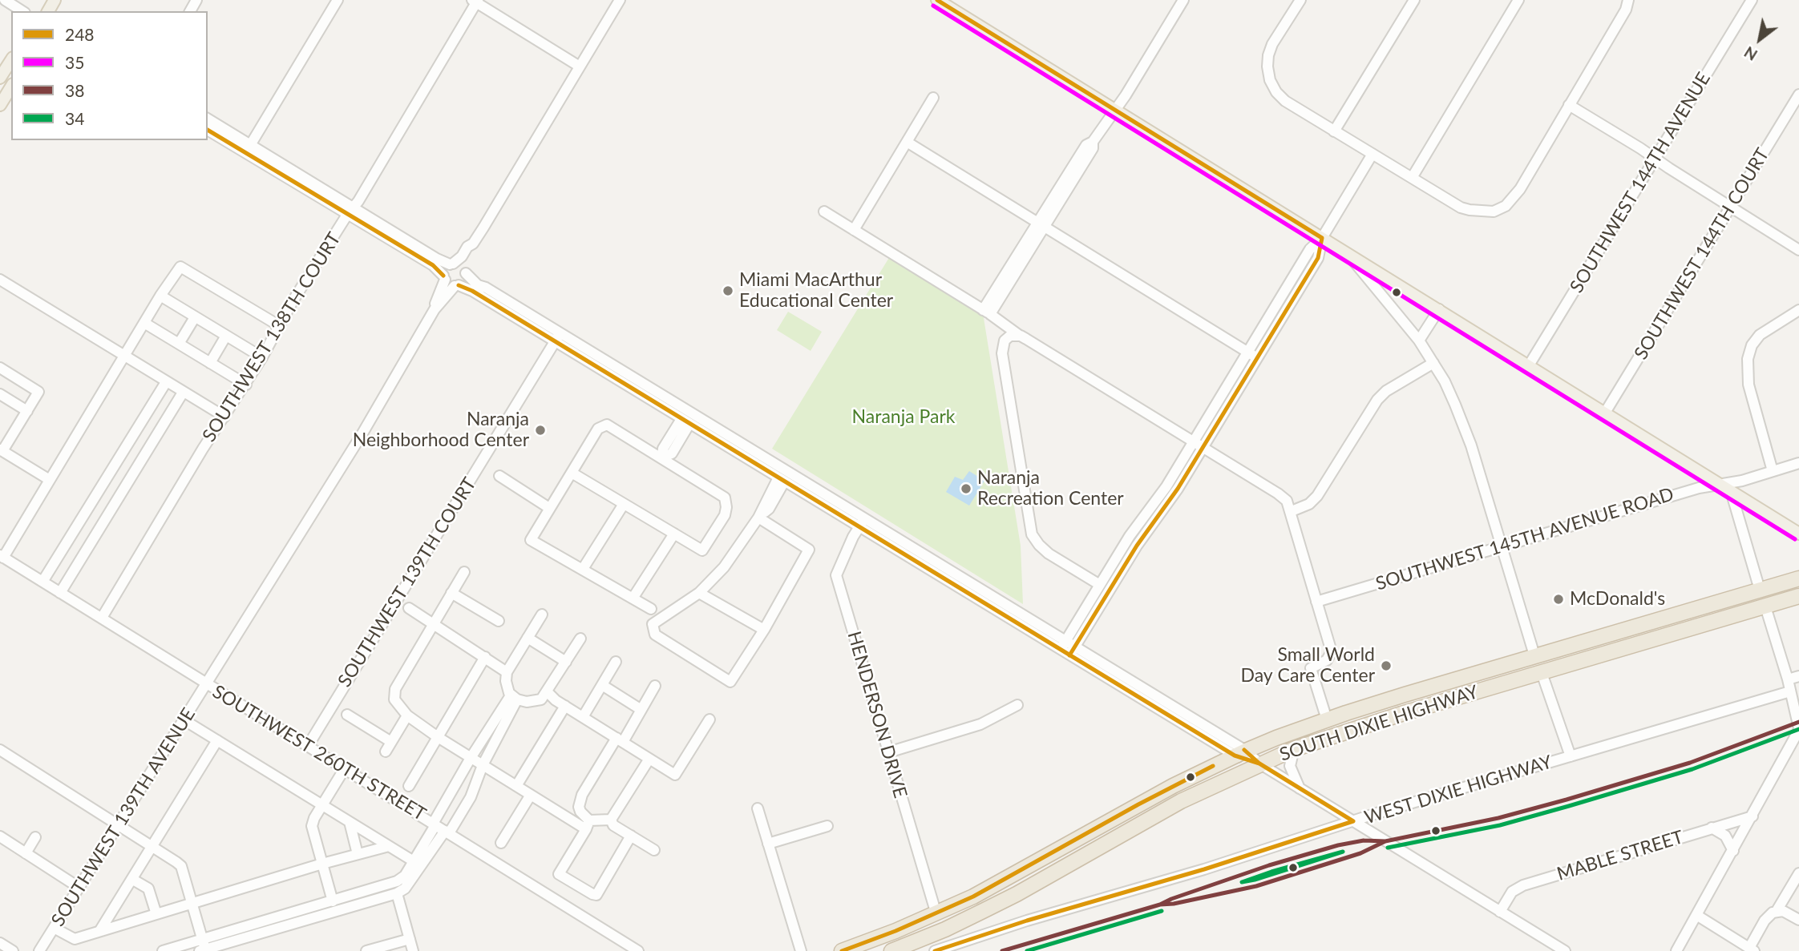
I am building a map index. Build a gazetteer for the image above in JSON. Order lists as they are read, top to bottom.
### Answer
{
  "streets": {
    "highway": ["SOUTH DIXIE HIGHWAY"],
    "street": [
      "SOUTHWEST 144TH AVENUE",
      "SOUTHWEST 144TH COURT",
      "SOUTHWEST 138TH COURT",
      "SOUTHWEST 145TH AVENUE ROAD",
      "SOUTHWEST 139TH COURT",
      "HENDERSON DRIVE",
      "SOUTHWEST 260TH STREET",
      "WEST DIXIE HIGHWAY",
      "SOUTHWEST 139TH AVENUE",
      "MABLE STREET"
    ]
  },
  "crossings": [
    ["SOUTHWEST 138TH COURT", "SOUTHWEST 260TH STREET"],
    ["SOUTHWEST 139TH COURT", "SOUTHWEST 260TH STREET"],
    ["HENDERSON DRIVE", "SOUTH DIXIE HIGHWAY"],
    ["SOUTHWEST 260TH STREET", "SOUTHWEST 139TH AVENUE"]
  ],
  "parks": ["Naranja Park"],
  "places": [
    "Miami MacArthur Educational Center",
    "Naranja Neighborhood Center",
    "Naranja Recreation Center",
    "McDonald's",
    "Small World Day Care Center"
  ],
  "lines": [
    "transit line 248",
    "transit line 35",
    "transit line 38",
    "transit line 34"
  ],
  "legend": [
    "248",
    "35",
    "38",
    "34"
  ],
  "north": "bottom left"
}
